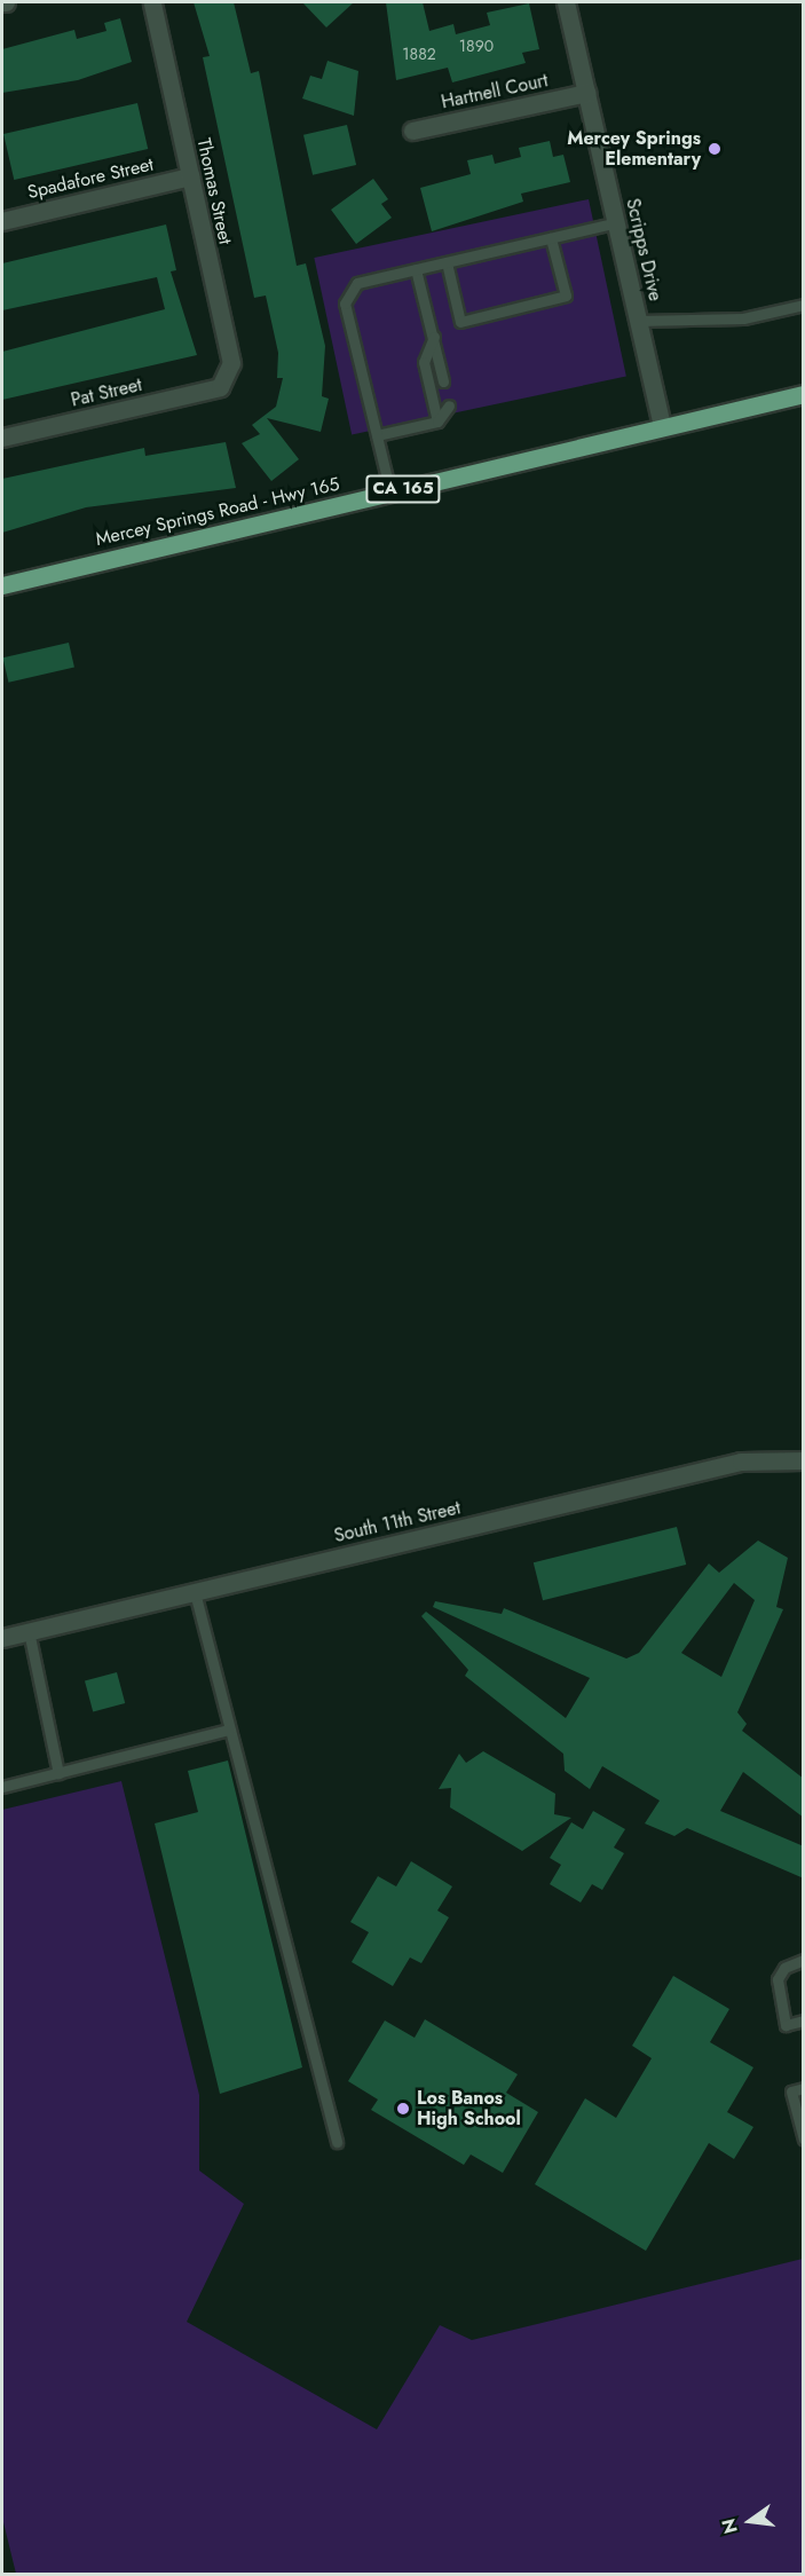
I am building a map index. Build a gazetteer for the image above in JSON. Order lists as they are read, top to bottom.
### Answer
{
  "streets": {
    "main road": ["CA 165", "Mercey Springs Road - Hwy 165"],
    "street": [
      "Hartnell Court",
      "Spadafore Street",
      "Thomas Street",
      "Scripps Drive",
      "Pat Street",
      "South 11th Street"
    ]
  },
  "crossings": [
    ["Hartnell Court", "Scripps Drive"],
    ["Spadafore Street", "Thomas Street"],
    ["Thomas Street", "Pat Street"],
    ["Scripps Drive", "Mercey Springs Road - Hwy 165"]
  ],
  "places": ["Mercey Springs Elementary", "Los Banos High School"],
  "house_numbers": ["1890", "1882"],
  "north": "left"
}
